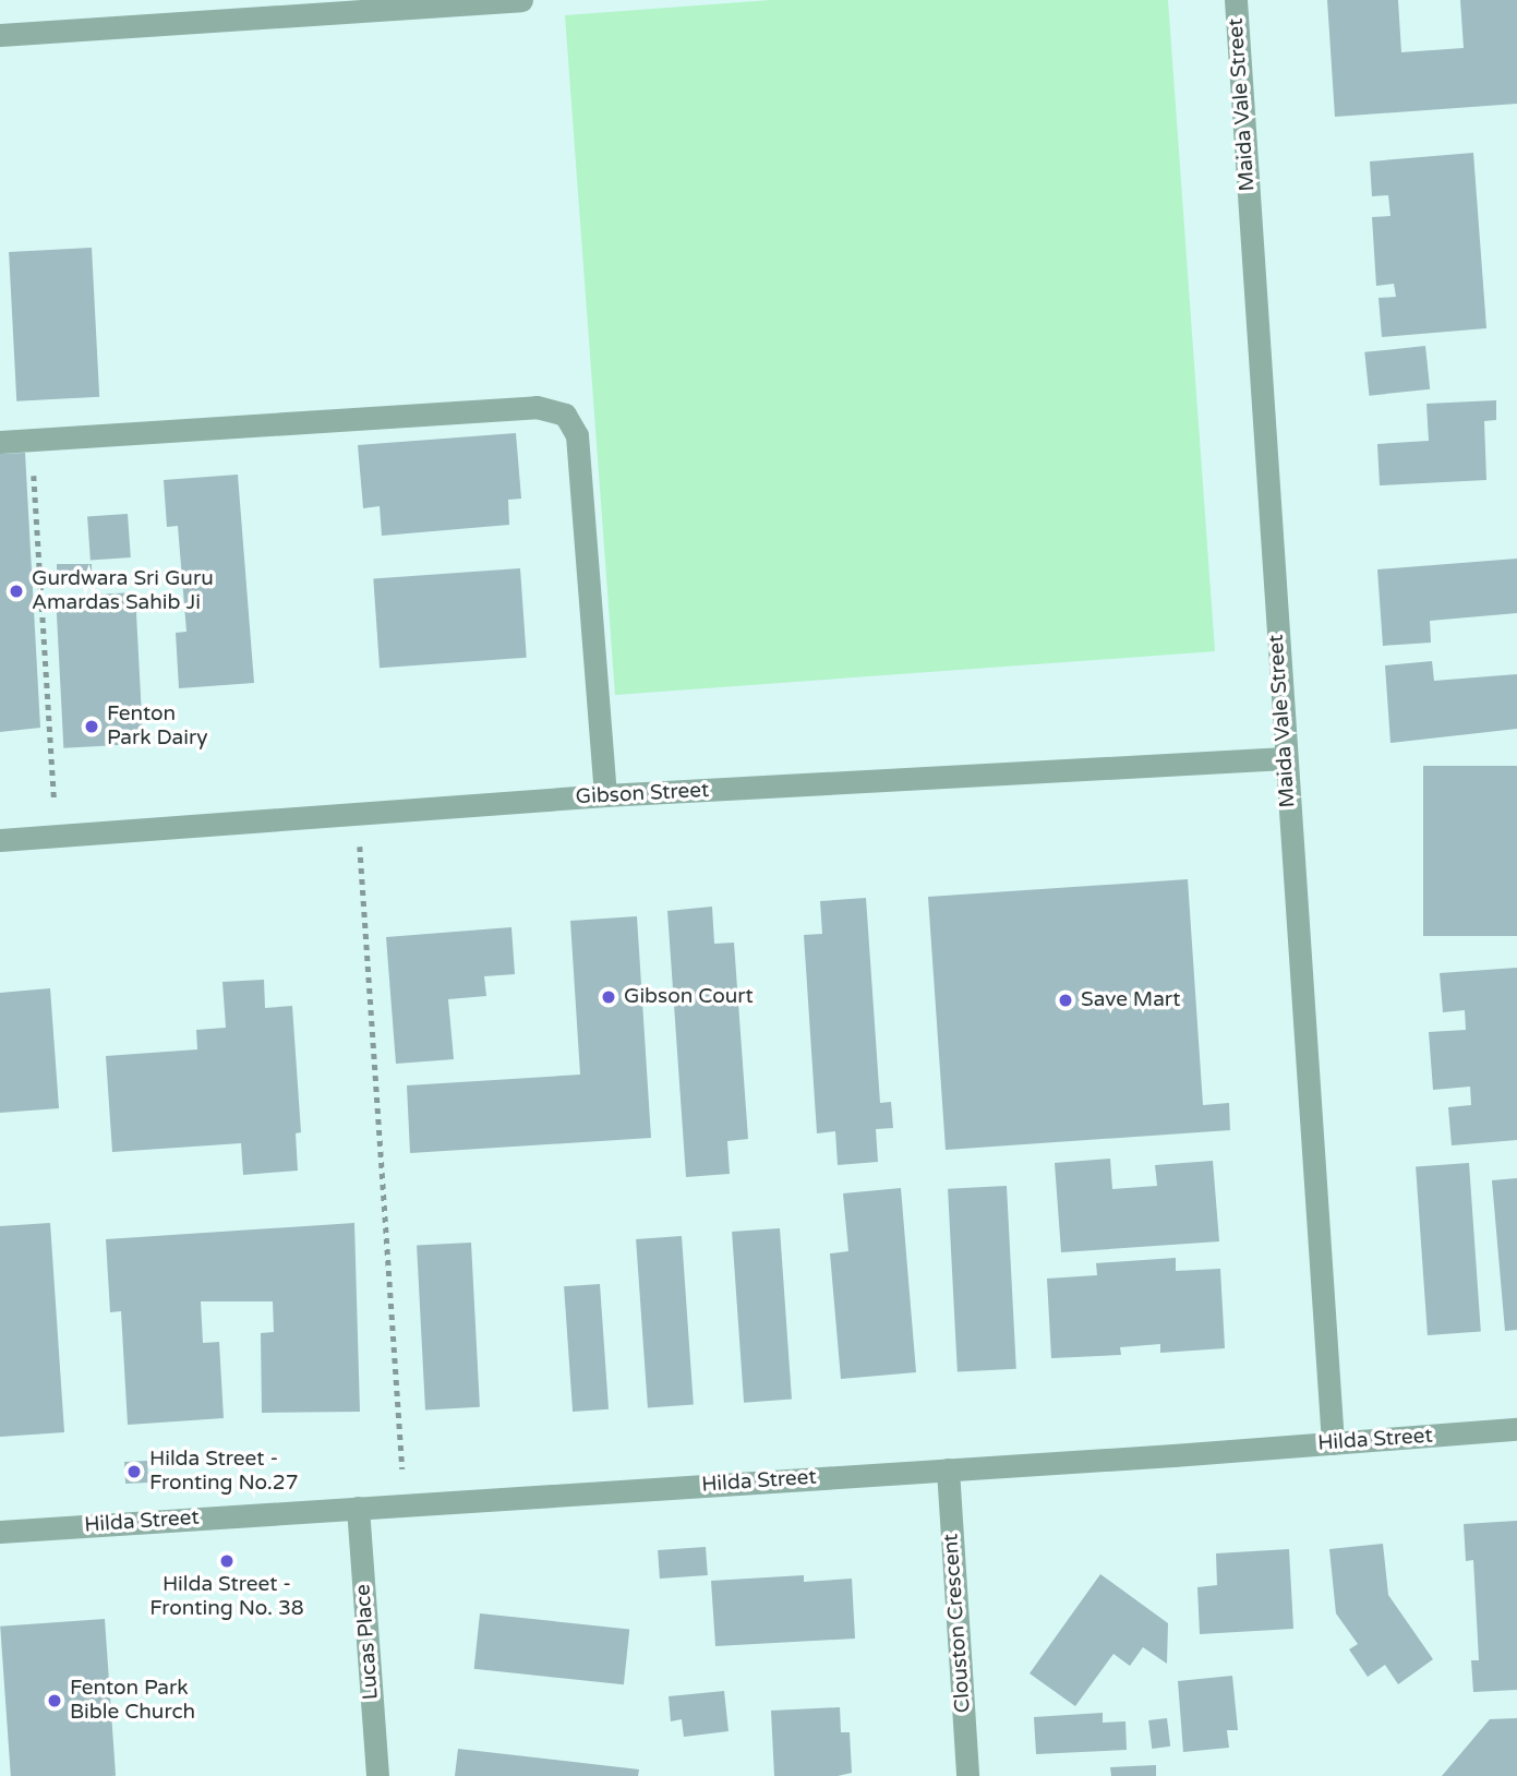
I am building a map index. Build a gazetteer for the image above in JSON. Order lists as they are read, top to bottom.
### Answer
{
  "streets": {
    "street": [
      "Maida Vale Street",
      "Gibson Street",
      "Hilda Street",
      "Clouston Crescent",
      "Lucas Place"
    ]
  },
  "crossings": [
    ["Maida Vale Street", "Gibson Street"],
    ["Maida Vale Street", "Hilda Street"],
    ["Hilda Street", "Clouston Crescent"],
    ["Hilda Street", "Lucas Place"]
  ],
  "places": [
    "Gurdwara Sri Guru Amardas Sahib Ji",
    "Fenton Park Dairy",
    "Gibson Court",
    "Save Mart",
    "Hilda Street - Fronting No.27",
    "Hilda Street - Fronting No. 38",
    "Fenton Park Bible Church"
  ]
}
